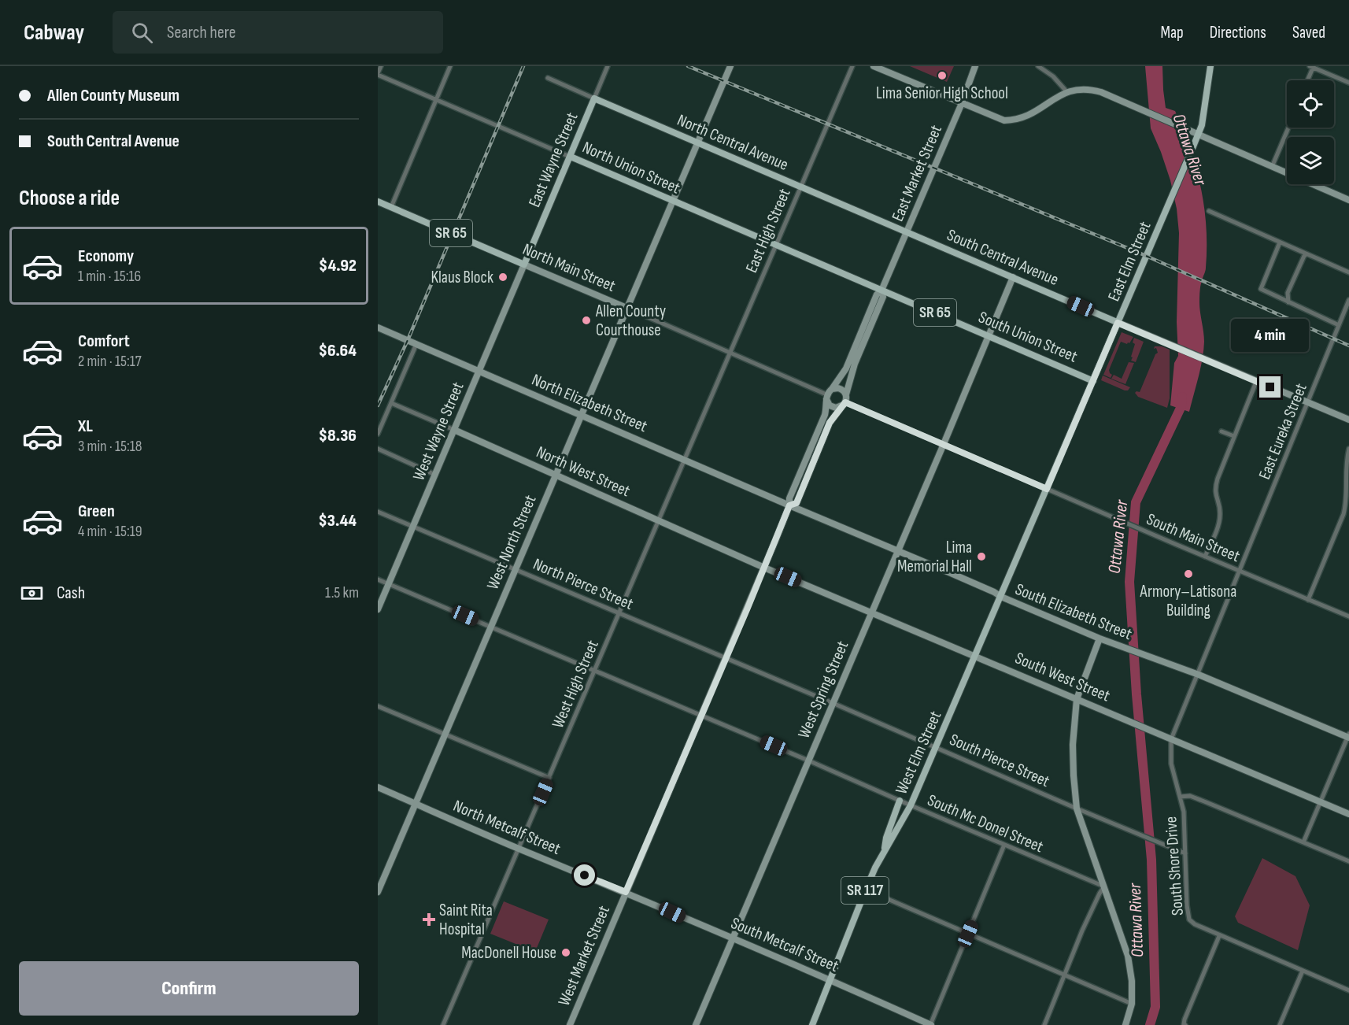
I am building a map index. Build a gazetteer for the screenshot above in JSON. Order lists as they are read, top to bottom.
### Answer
{
  "streets": {
    "main road": [
      "North Central Avenue",
      "East Wayne Street",
      "North Union Street",
      "SR 65",
      "South Central Avenue",
      "East Elm Street",
      "North Main Street",
      "South Union Street",
      "West Elm Street",
      "SR 117"
    ],
    "street": [
      "East Market Street",
      "East High Street",
      "North Elizabeth Street",
      "West Wayne Street",
      "East Eureka Street",
      "North West Street",
      "South Main Street",
      "West North Street",
      "North Pierce Street",
      "South Elizabeth Street",
      "South West Street",
      "West High Street",
      "West Spring Street",
      "South Pierce Street",
      "South Mc Donel Street",
      "North Metcalf Street",
      "South Shore Drive",
      "South Metcalf Street",
      "West Market Street"
    ]
  },
  "crossings": [
    ["North Central Avenue", "East Wayne Street"],
    ["North Central Avenue", "East Market Street"],
    ["North Central Avenue", "East High Street"],
    ["North Central Avenue", "South Central Avenue"],
    ["North Central Avenue", "West North Street"],
    ["East Wayne Street", "North Union Street"],
    ["East Wayne Street", "North Main Street"],
    ["East Wayne Street", "West Wayne Street"],
    ["North Union Street", "East High Street"],
    ["North Union Street", "South Union Street"],
    ["North Union Street", "West North Street"],
    ["East Market Street", "South Central Avenue"],
    ["East Market Street", "North Main Street"],
    ["East Market Street", "South Union Street"],
    ["East Market Street", "South Main Street"],
    ["East Market Street", "West Market Street"],
    ["East High Street", "North Main Street"],
    ["East High Street", "West High Street"],
    ["South Central Avenue", "East Elm Street"],
    ["South Central Avenue", "East Eureka Street"],
    ["South Central Avenue", "West Spring Street"],
    ["East Elm Street", "South Union Street"],
    ["East Elm Street", "South Main Street"],
    ["East Elm Street", "West Elm Street"],
    ["North Main Street", "West Wayne Street"],
    ["North Main Street", "South Main Street"],
    ["North Main Street", "West North Street"],
    ["North Main Street", "West High Street"],
    ["North Main Street", "West Market Street"],
    ["South Union Street", "West Spring Street"],
    ["North Elizabeth Street", "West Wayne Street"],
    ["North Elizabeth Street", "West North Street"],
    ["North Elizabeth Street", "South Elizabeth Street"],
    ["North Elizabeth Street", "West High Street"],
    ["North Elizabeth Street", "West Market Street"],
    ["West Wayne Street", "North West Street"],
    ["West Wayne Street", "North Pierce Street"],
    ["West Wayne Street", "South Mc Donel Street"],
    ["East Eureka Street", "South Main Street"],
    ["East Eureka Street", "South Elizabeth Street"],
    ["East Eureka Street", "South West Street"],
    ["East Eureka Street", "South Shore Drive"],
    ["North West Street", "West North Street"],
    ["North West Street", "South West Street"],
    ["North West Street", "West High Street"],
    ["North West Street", "West Market Street"],
    ["South Main Street", "West Spring Street"],
    ["South Main Street", "West Elm Street"],
    ["South Main Street", "West Market Street"],
    ["West North Street", "North Pierce Street"],
    ["West North Street", "South Mc Donel Street"],
    ["West North Street", "North Metcalf Street"],
    ["North Pierce Street", "West High Street"],
    ["North Pierce Street", "South Pierce Street"],
    ["North Pierce Street", "West Market Street"],
    ["South Elizabeth Street", "West Spring Street"],
    ["South Elizabeth Street", "West Elm Street"],
    ["South Elizabeth Street", "West Market Street"],
    ["South West Street", "West Spring Street"],
    ["South West Street", "West Elm Street"],
    ["South West Street", "South Shore Drive"],
    ["South West Street", "West Market Street"],
    ["West High Street", "South Mc Donel Street"],
    ["West High Street", "North Metcalf Street"],
    ["West Spring Street", "South Pierce Street"],
    ["West Spring Street", "South Mc Donel Street"],
    ["West Spring Street", "South Metcalf Street"],
    ["West Elm Street", "South Pierce Street"],
    ["West Elm Street", "South Mc Donel Street"],
    ["West Elm Street", "South Metcalf Street"],
    ["South Pierce Street", "South Shore Drive"],
    ["South Pierce Street", "West Market Street"],
    ["South Mc Donel Street", "West Market Street"],
    ["North Metcalf Street", "South Metcalf Street"],
    ["North Metcalf Street", "West Market Street"],
    ["South Metcalf Street", "West Market Street"]
  ],
  "water": ["Ottawa River"],
  "places": {
    "other": [
      "Lima Senior High School",
      "Klaus Block",
      "Allen County Courthouse",
      "Lima Memorial Hall",
      "Armory–Latisona Building",
      "MacDonell House"
    ],
    "health": ["Saint Rita Hospital"]
  },
  "page": {
    "header": "Cabway",
    "search": "Search here",
    "nav": ["Map", "Directions", "Saved"],
    "banner": ["Allen County Museum", "South Central Avenue"],
    "heading": "Choose a ride",
    "list": [
      {
        "name": "Economy",
        "note": "1 min · 15:16",
        "value": "$4.92"
      },
      {
        "name": "Comfort",
        "note": "2 min · 15:17",
        "value": "$6.64"
      },
      {
        "name": "XL",
        "note": "3 min · 15:18",
        "value": "$8.36"
      },
      {
        "name": "Green",
        "note": "4 min · 15:19",
        "value": "$3.44"
      }
    ],
    "bubble": "4 min",
    "pay": ["Cash", "1.5 km"],
    "buttons": "Confirm"
  }
}
